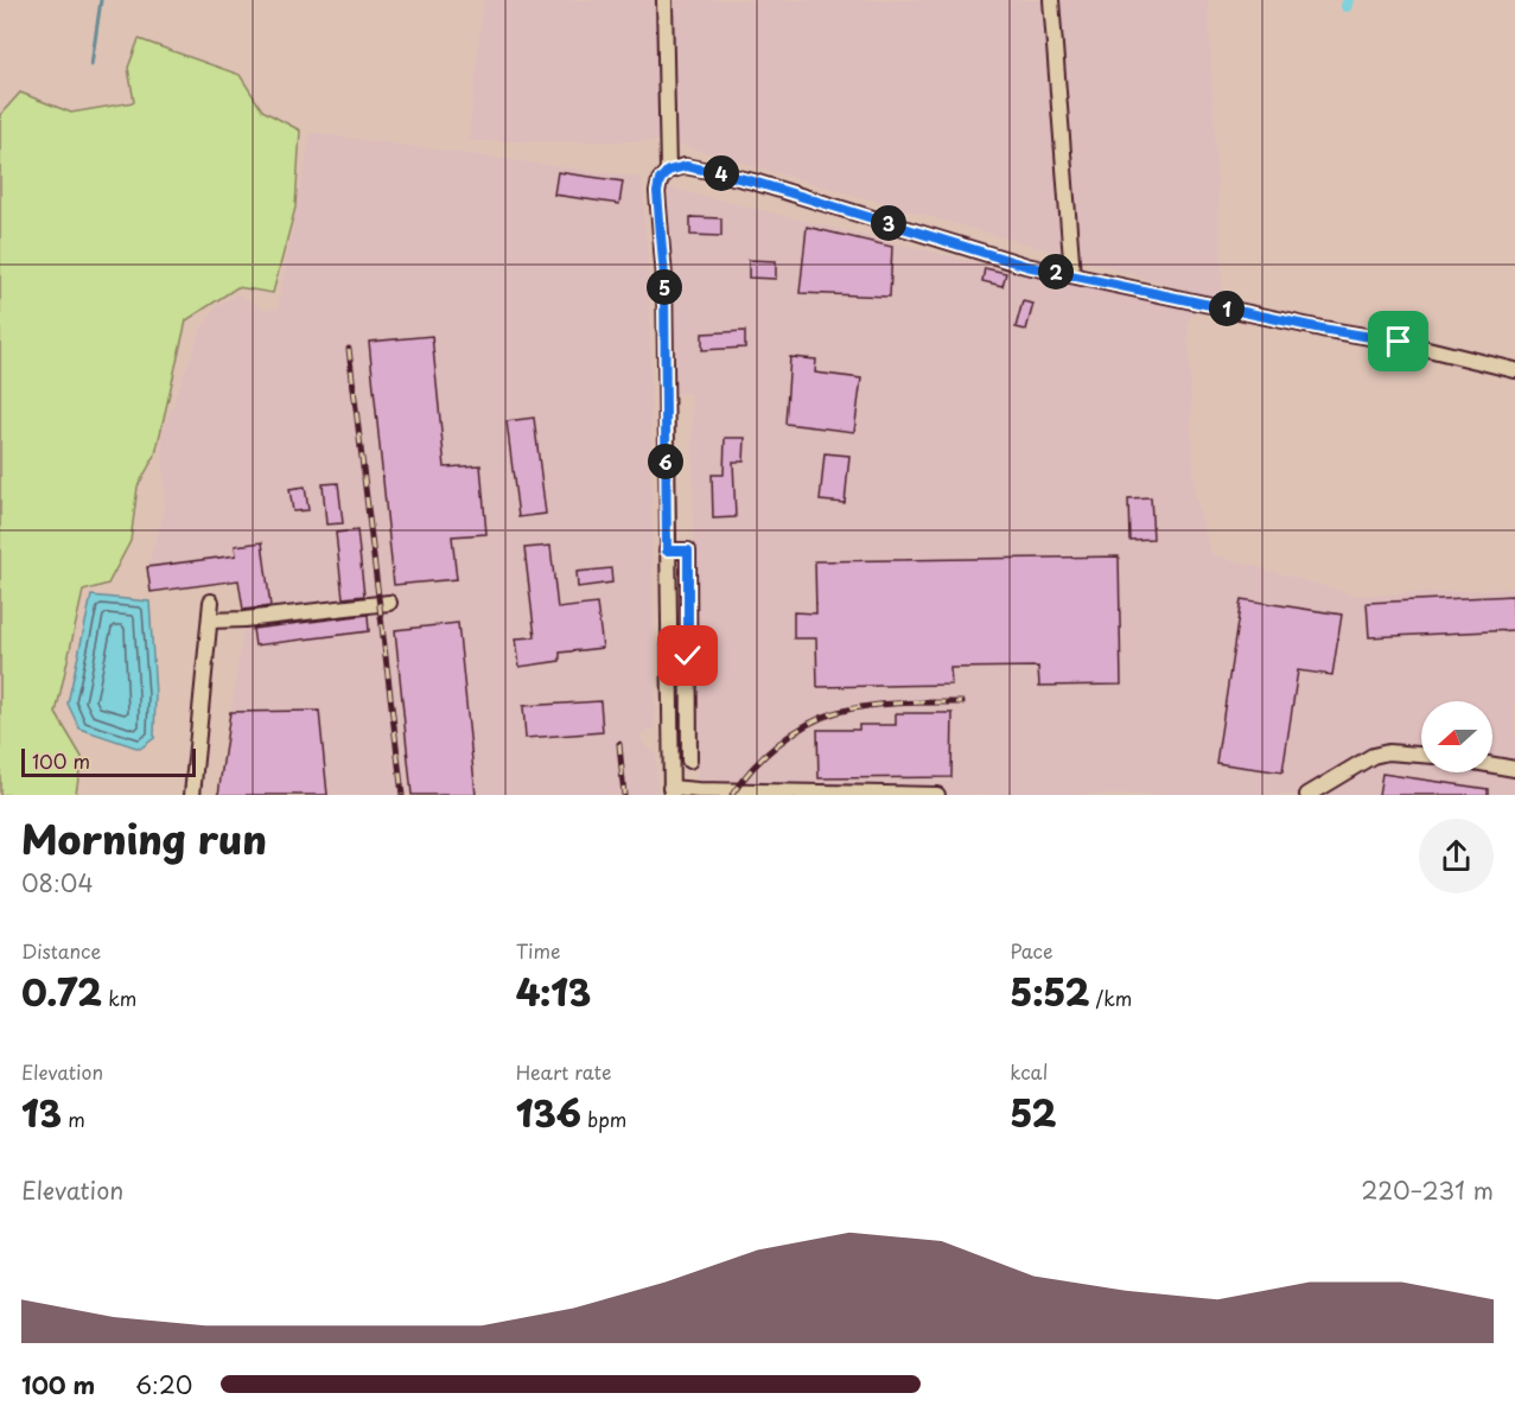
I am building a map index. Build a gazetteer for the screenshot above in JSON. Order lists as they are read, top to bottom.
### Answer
{
  "scale_bar": "100 m",
  "north": "left",
  "page": {
    "pins": [
      "4",
      "3",
      "2",
      "5",
      "1",
      "6"
    ],
    "scale": "100 m",
    "heading": ["Morning run", "08:04"],
    "stats": [
      ["Distance", "0.72 km"],
      ["Time", "4:13"],
      ["Pace", "5:52 /km"],
      ["Elevation", "13 m"],
      ["Heart rate", "136 bpm"],
      ["kcal", "52"]
    ],
    "chart": ["Elevation", "220–231 m"],
    "list": [
      {
        "name": "100 m",
        "note": "6:20"
      }
    ]
  }
}
